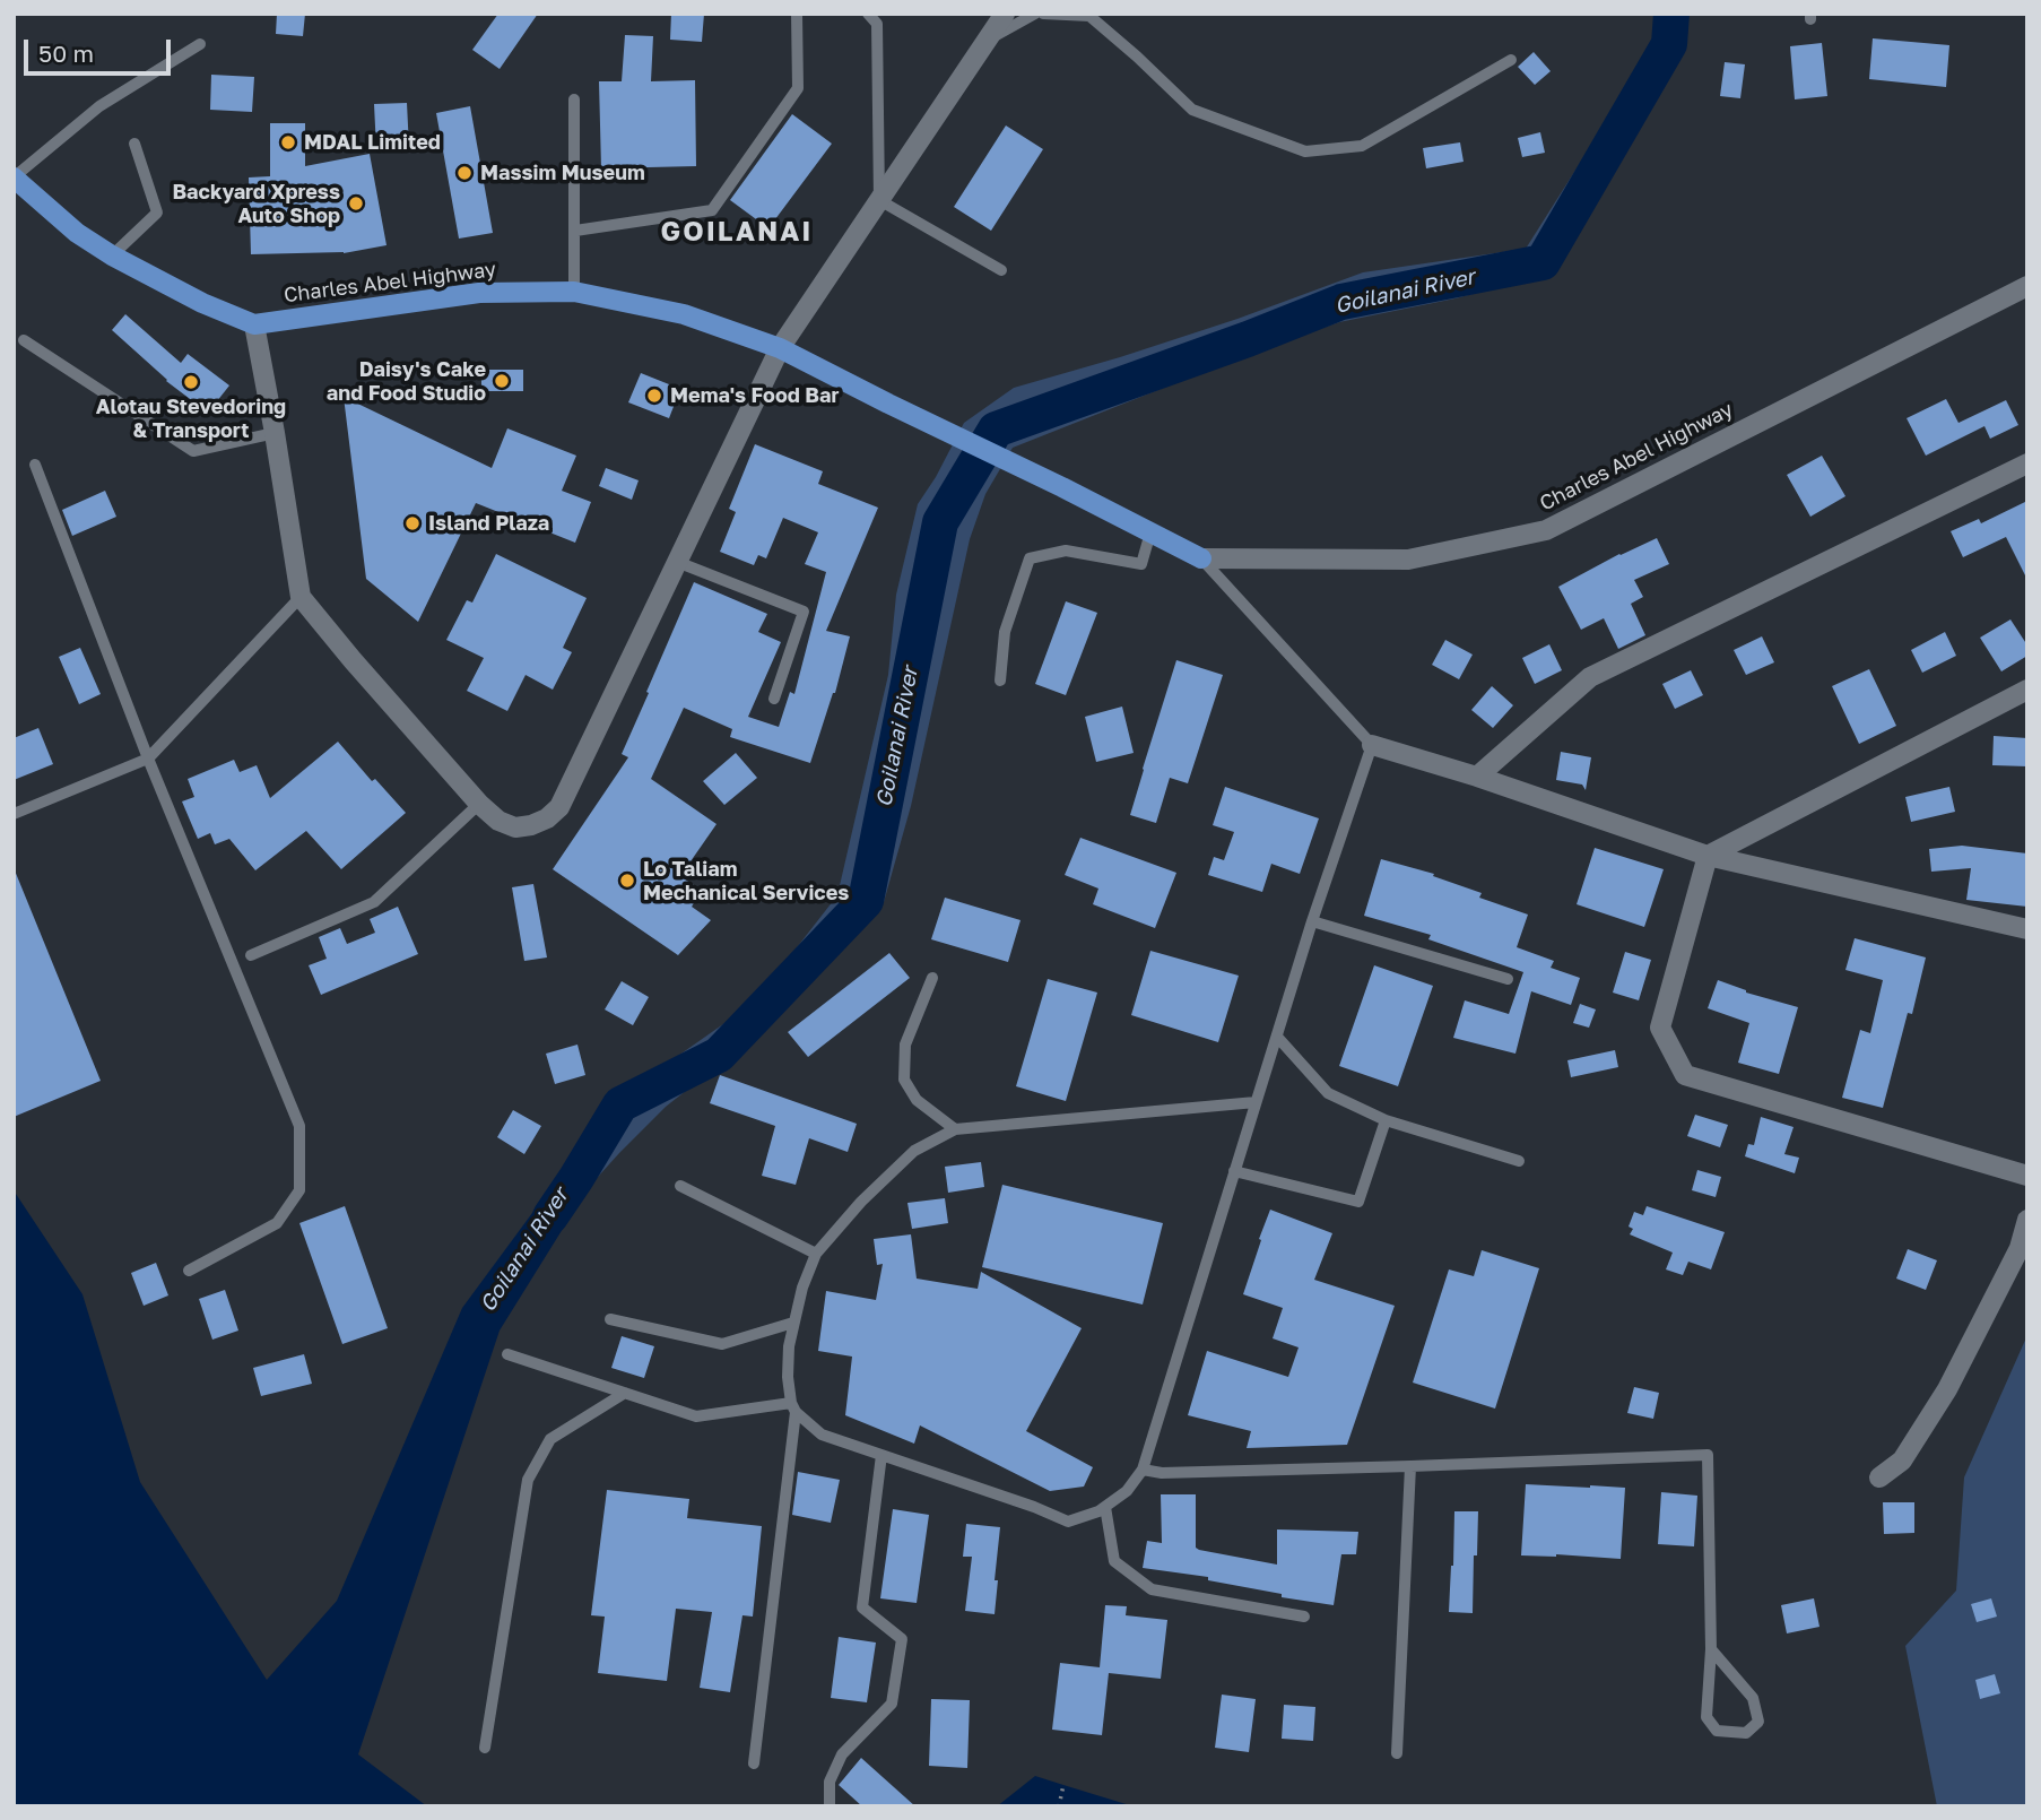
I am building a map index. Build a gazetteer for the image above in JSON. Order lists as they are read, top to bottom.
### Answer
{
  "streets": {
    "main road": ["Charles Abel Highway"]
  },
  "districts": ["GOILANAI"],
  "water": ["Goilanai River"],
  "places": [
    "MDAL Limited",
    "Massim Museum",
    "Backyard Xpress Auto Shop",
    "Daisy's Cake and Food Studio",
    "Alotau Stevedoring & Transport",
    "Mema's Food Bar",
    "Island Plaza",
    "Lo Taliam Mechanical Services"
  ],
  "scale_bar": "50 m"
}
